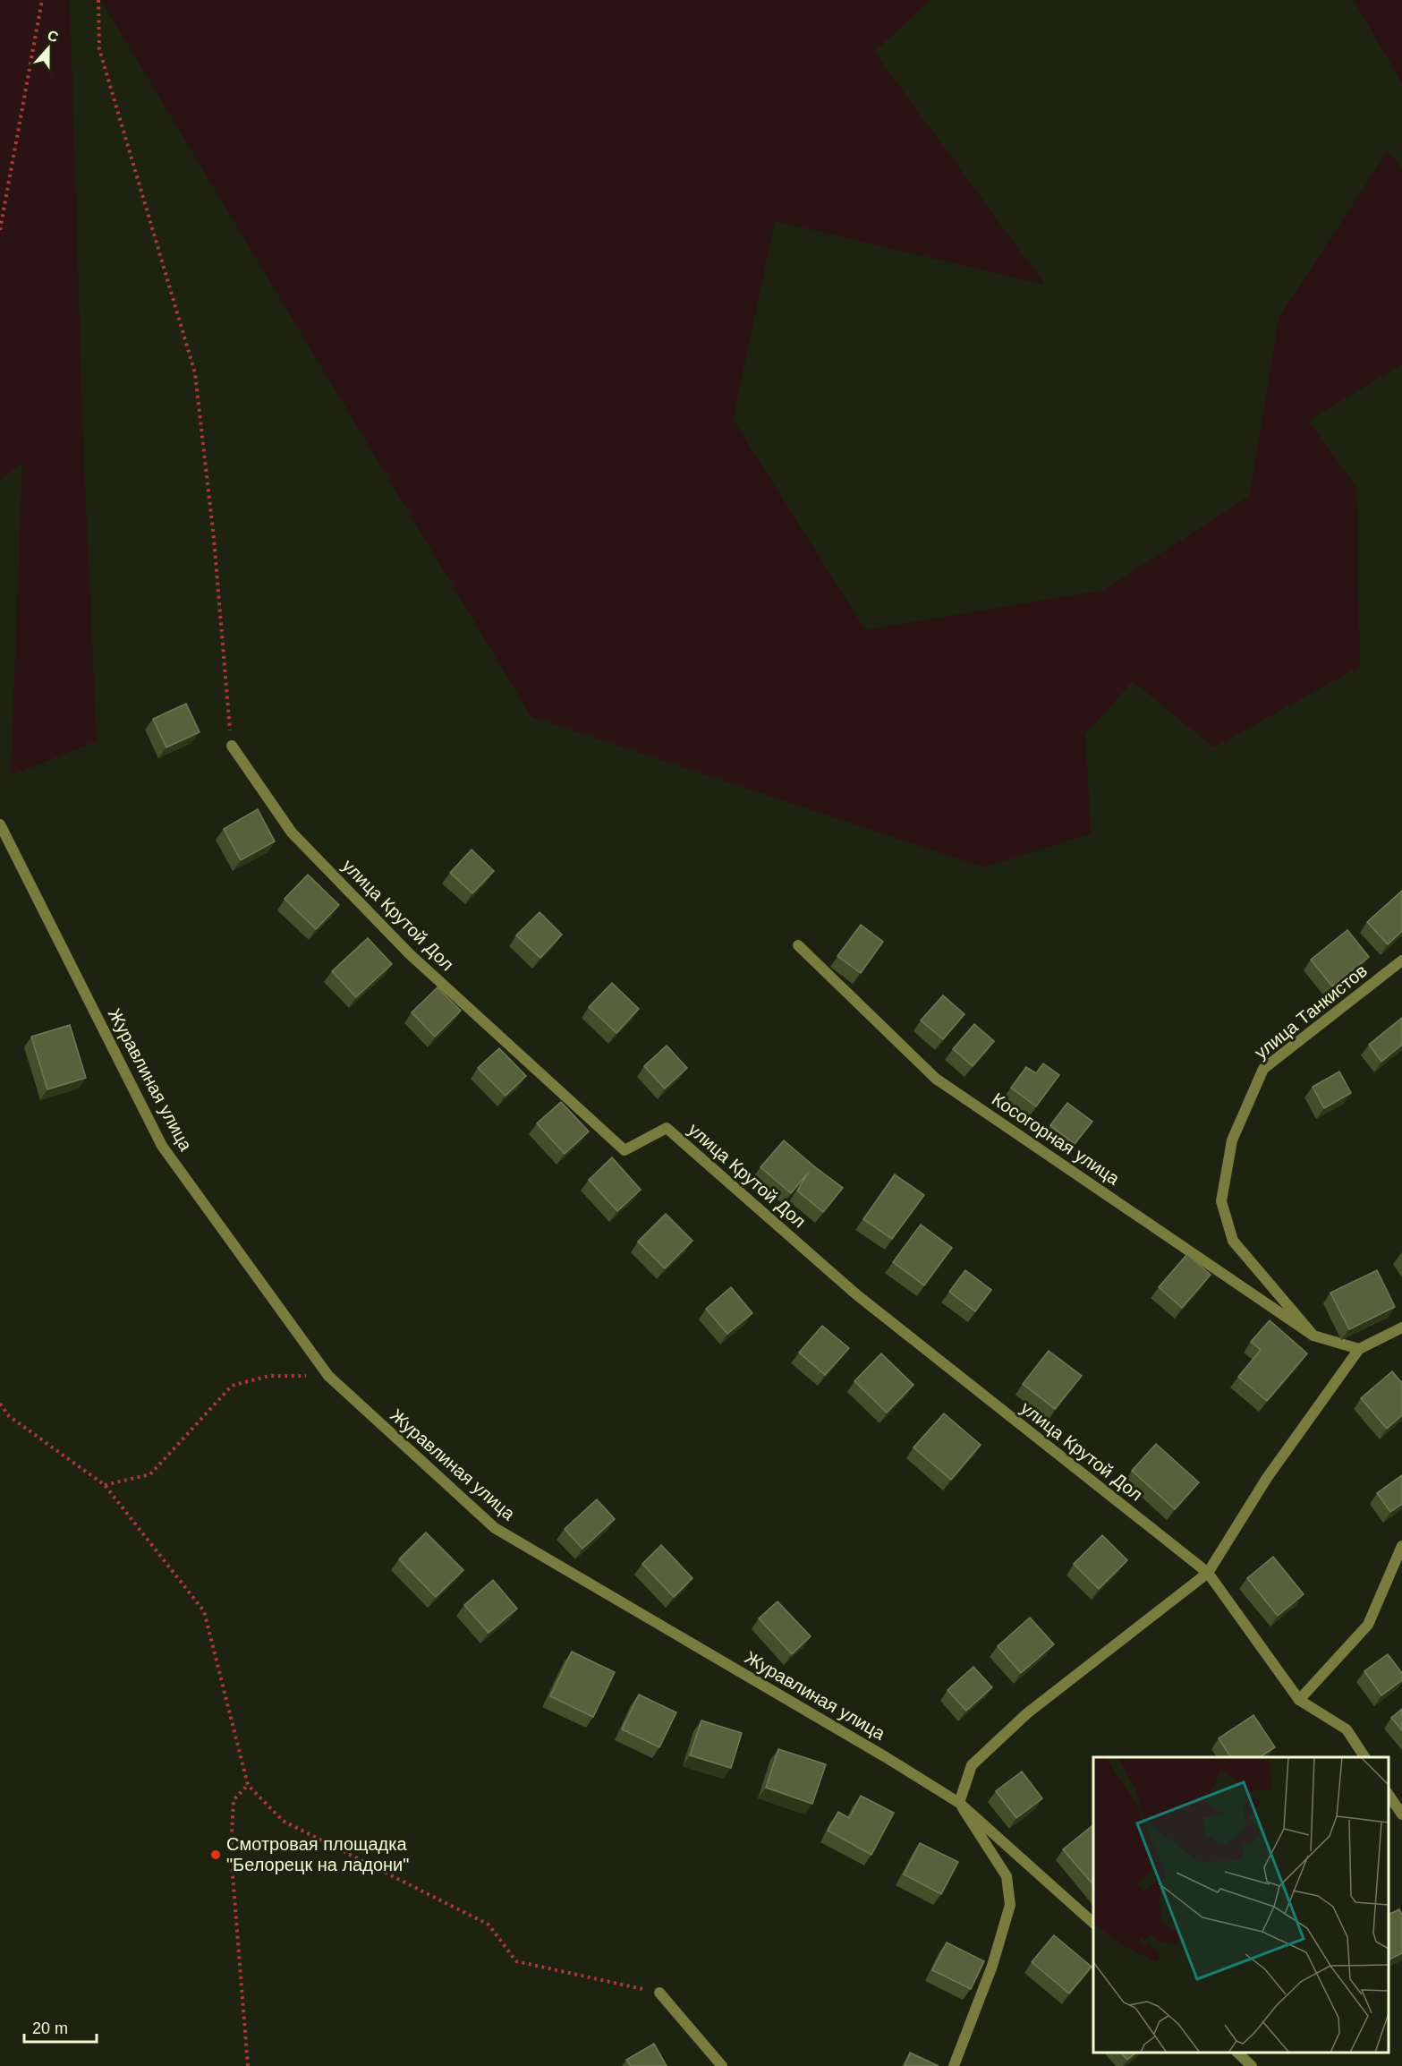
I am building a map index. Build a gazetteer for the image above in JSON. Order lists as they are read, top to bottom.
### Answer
{
  "streets": {
    "street": [
      "улица Крутой Дол",
      "улица Танкистов",
      "Журавлиная улица",
      "Косогорная улица"
    ]
  },
  "crossings": [
    ["улица Танкистов", "Косогорная улица"]
  ],
  "places": ["Смотровая площадка \"Белорецк на ладони\""],
  "scale_bar": "20 m",
  "north": "top"
}
